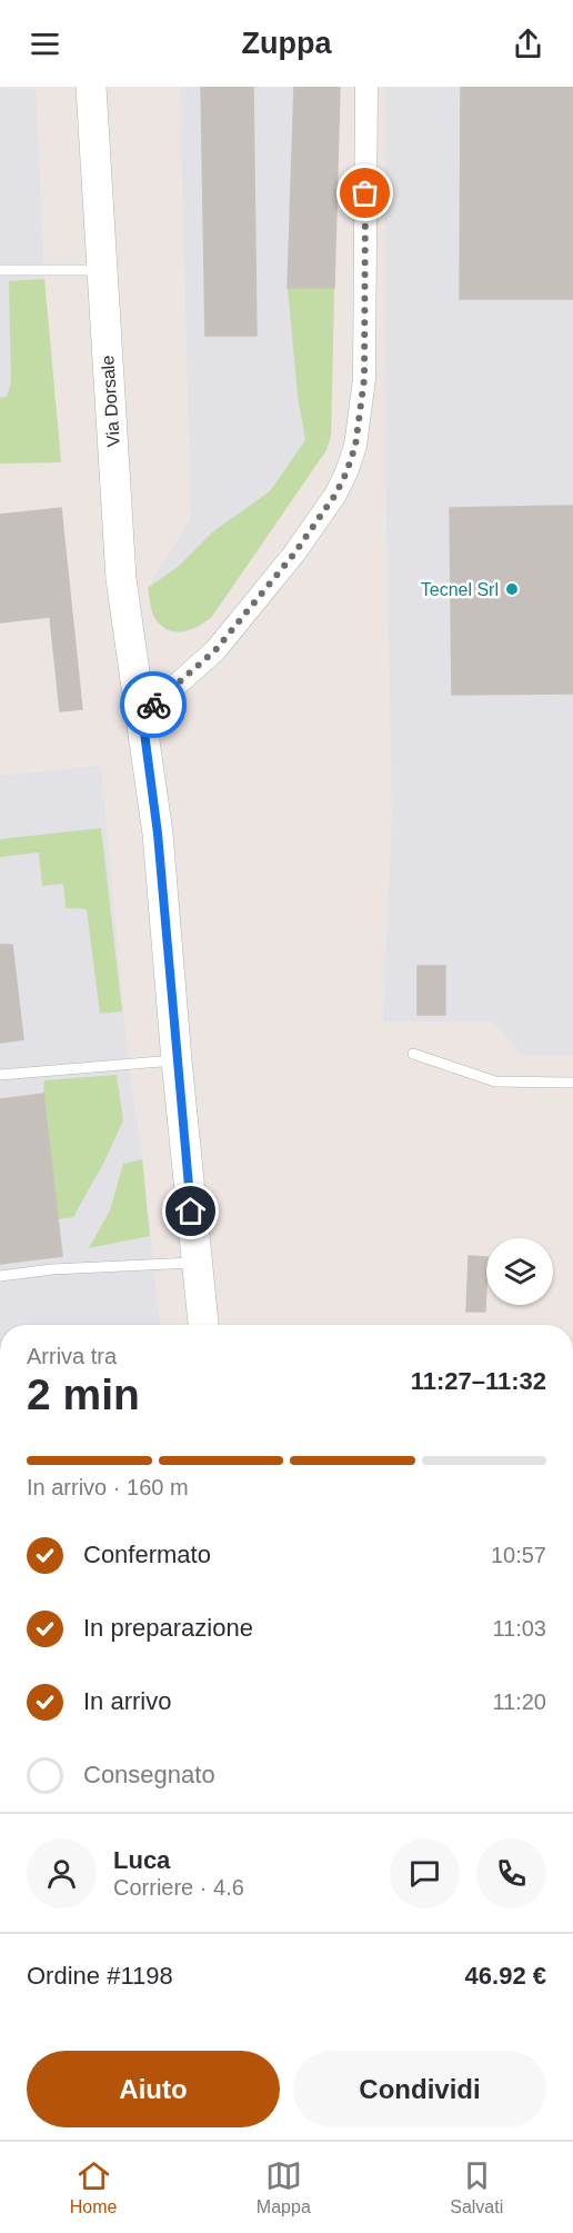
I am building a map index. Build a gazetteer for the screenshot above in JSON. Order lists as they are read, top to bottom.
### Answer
{
  "streets": {
    "street": ["Via Dorsale"]
  },
  "places": ["Tecnel Srl"],
  "page": {
    "header": "Zuppa",
    "heading": ["2 min", "Arriva tra", "11:27–11:32"],
    "panel": [
      "Luca",
      "Corriere · 4.6",
      "Ordine #1198",
      "46.92 €"
    ],
    "bar": "In arrivo · 160 m",
    "list": [
      ["Confermato", "10:57"],
      ["In preparazione", "11:03"],
      ["In arrivo", "11:20"],
      "Consegnato"
    ],
    "buttons": ["Aiuto", "Condividi"],
    "tabs": ["Home", "Mappa", "Salvati"]
  }
}
